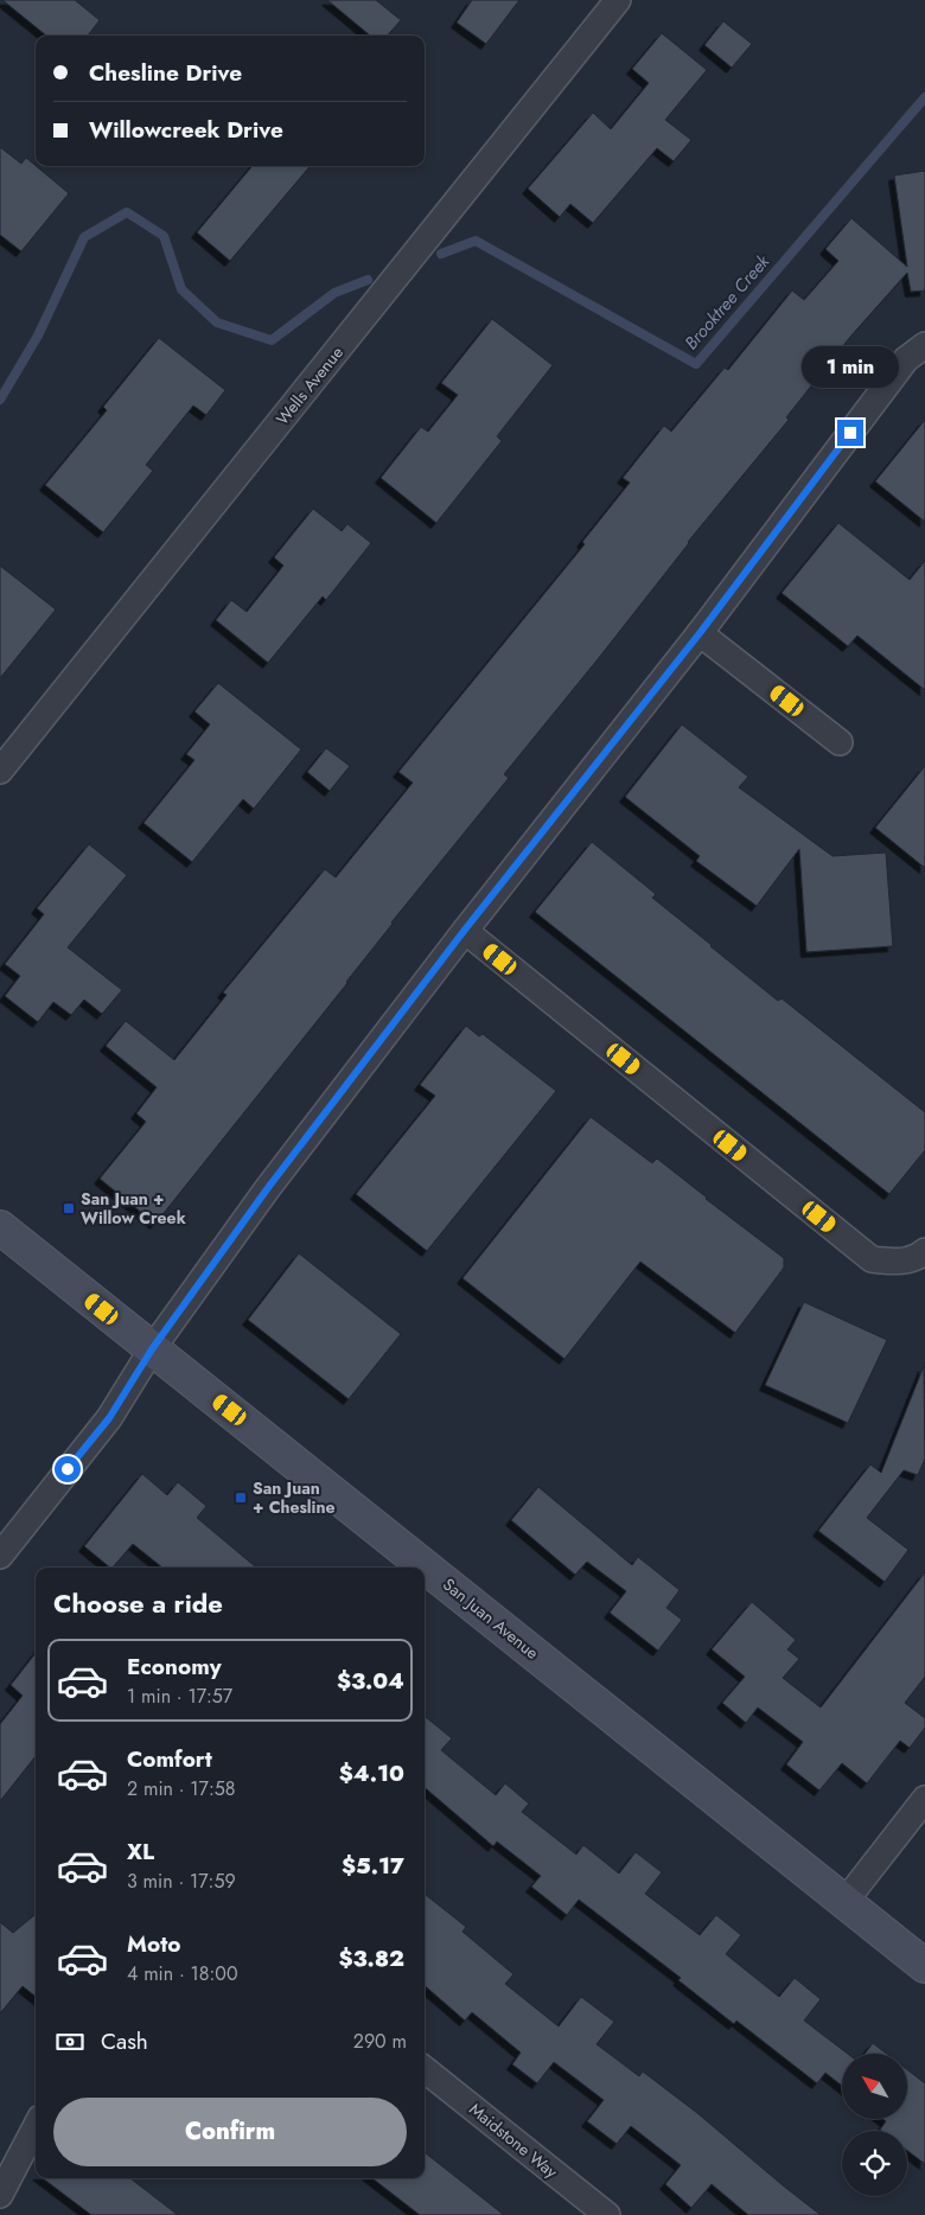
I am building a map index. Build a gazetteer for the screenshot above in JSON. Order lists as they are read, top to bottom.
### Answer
{
  "streets": {
    "main road": ["San Juan Avenue"],
    "street": ["Wells Avenue", "Maidstone Way"]
  },
  "water": ["Brooktree Creek"],
  "places": {
    "transit": ["San Juan + Willow Creek", "San Juan + Chesline"]
  },
  "north": "top left",
  "page": {
    "banner": ["Chesline Drive", "Willowcreek Drive"],
    "bubble": "1 min",
    "heading": "Choose a ride",
    "list": [
      {
        "name": "Economy",
        "note": "1 min · 17:57",
        "value": "$3.04"
      },
      {
        "name": "Comfort",
        "note": "2 min · 17:58",
        "value": "$4.10"
      },
      {
        "name": "XL",
        "note": "3 min · 17:59",
        "value": "$5.17"
      },
      {
        "name": "Moto",
        "note": "4 min · 18:00",
        "value": "$3.82"
      }
    ],
    "pay": ["Cash", "290 m"],
    "buttons": "Confirm"
  }
}
